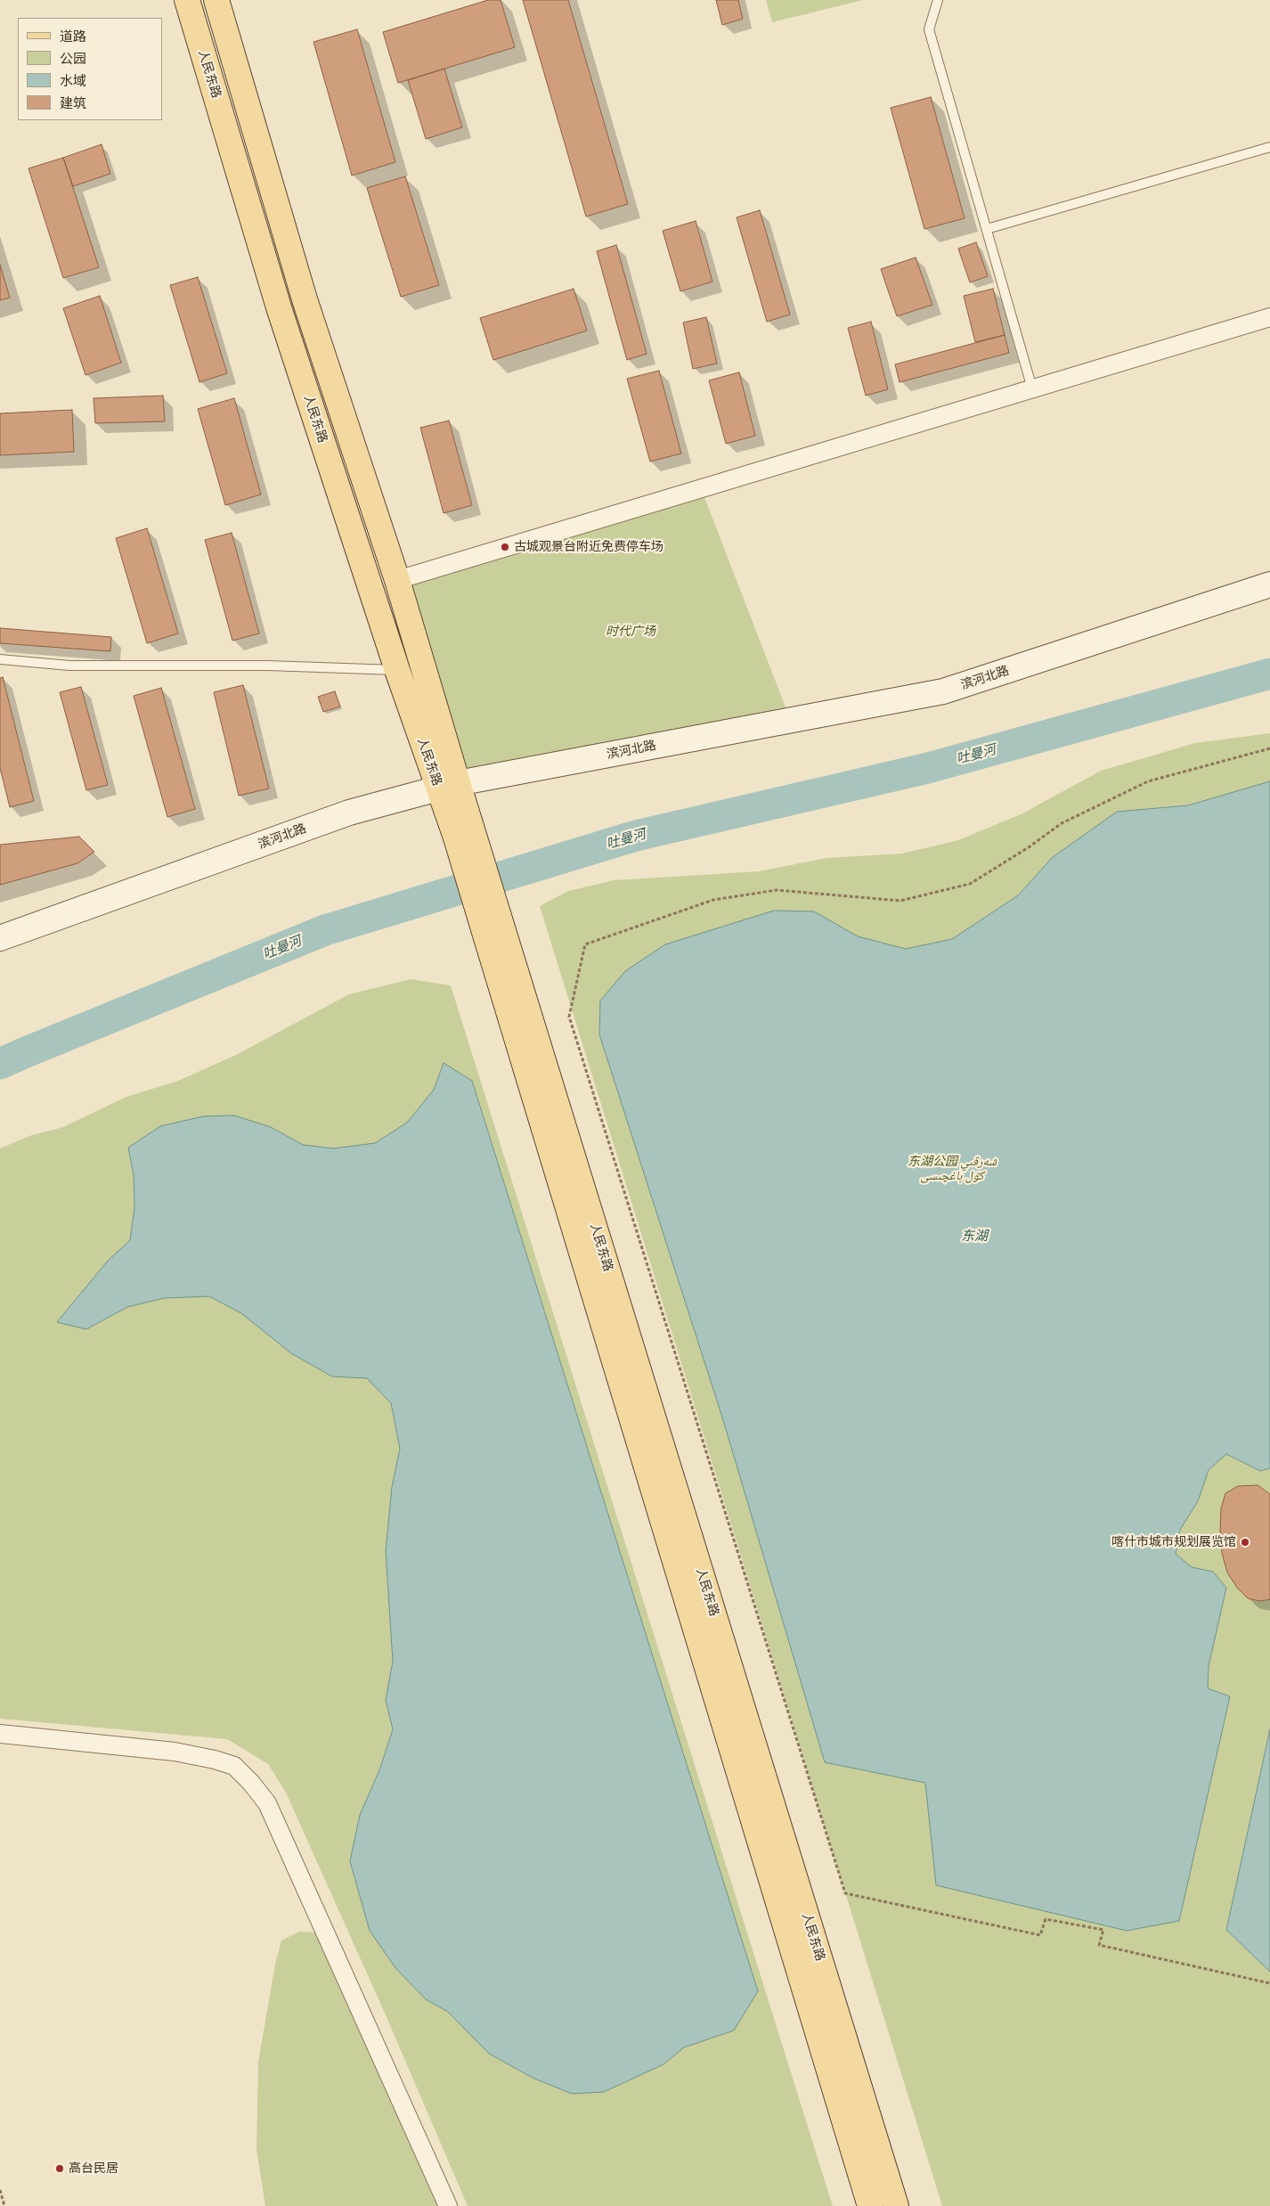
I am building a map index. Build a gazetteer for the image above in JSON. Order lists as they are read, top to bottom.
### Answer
{
  "streets": {
    "main road": ["人民东路", "滨河北路"]
  },
  "crossings": [
    ["人民东路", "滨河北路"]
  ],
  "water": ["吐曼河", "东湖"],
  "parks": ["时代广场", "东湖公园 شەرقىي كۆل باغچىسى"],
  "places": ["古城观景台附近免费停车场", "喀什市城市规划展览馆", "高台民居"],
  "legend": [
    "道路",
    "公园",
    "水域",
    "建筑"
  ]
}
